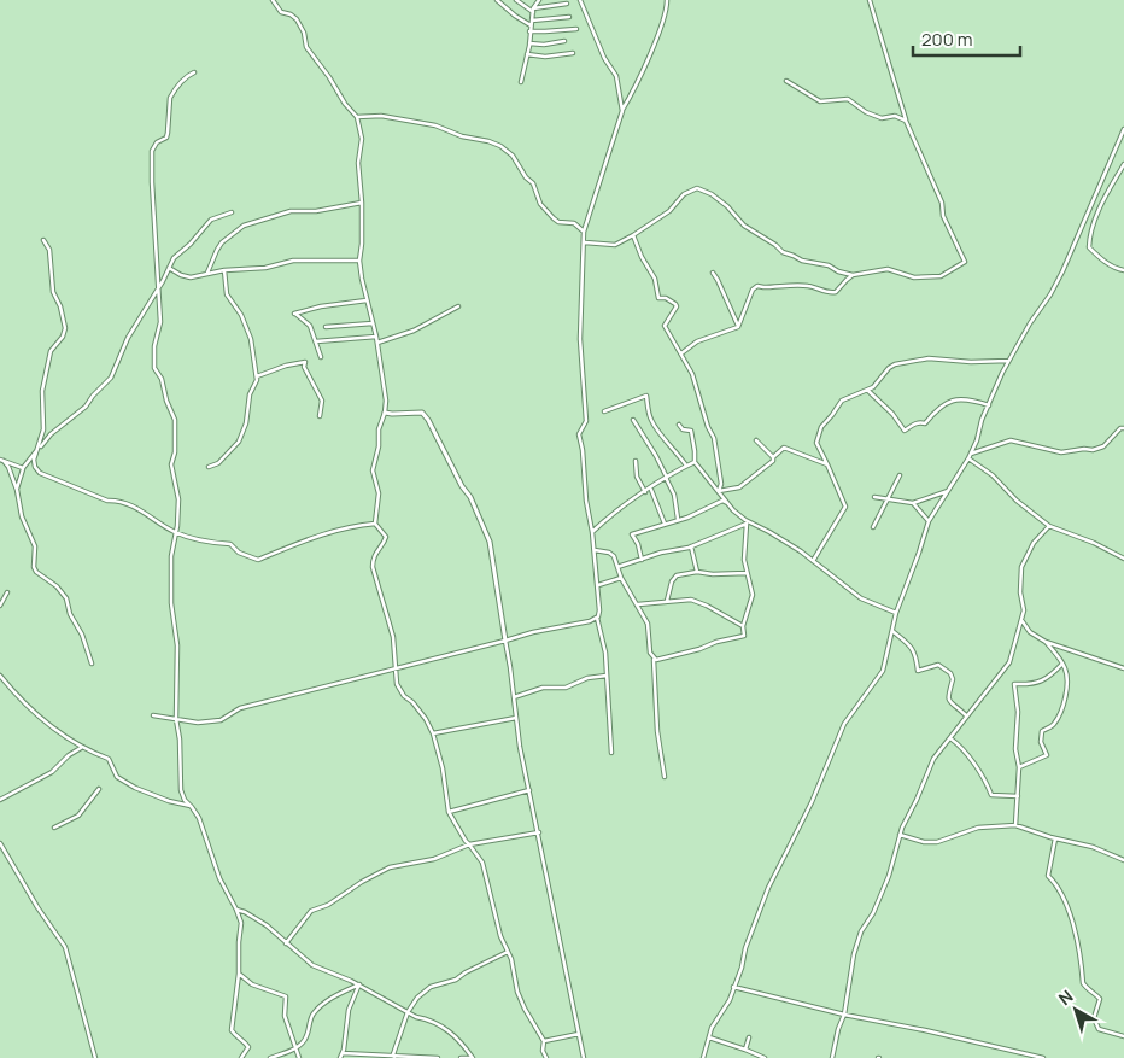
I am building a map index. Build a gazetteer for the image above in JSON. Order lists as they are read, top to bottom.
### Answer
{
  "scale_bar": "200 m",
  "north": "top left"
}
